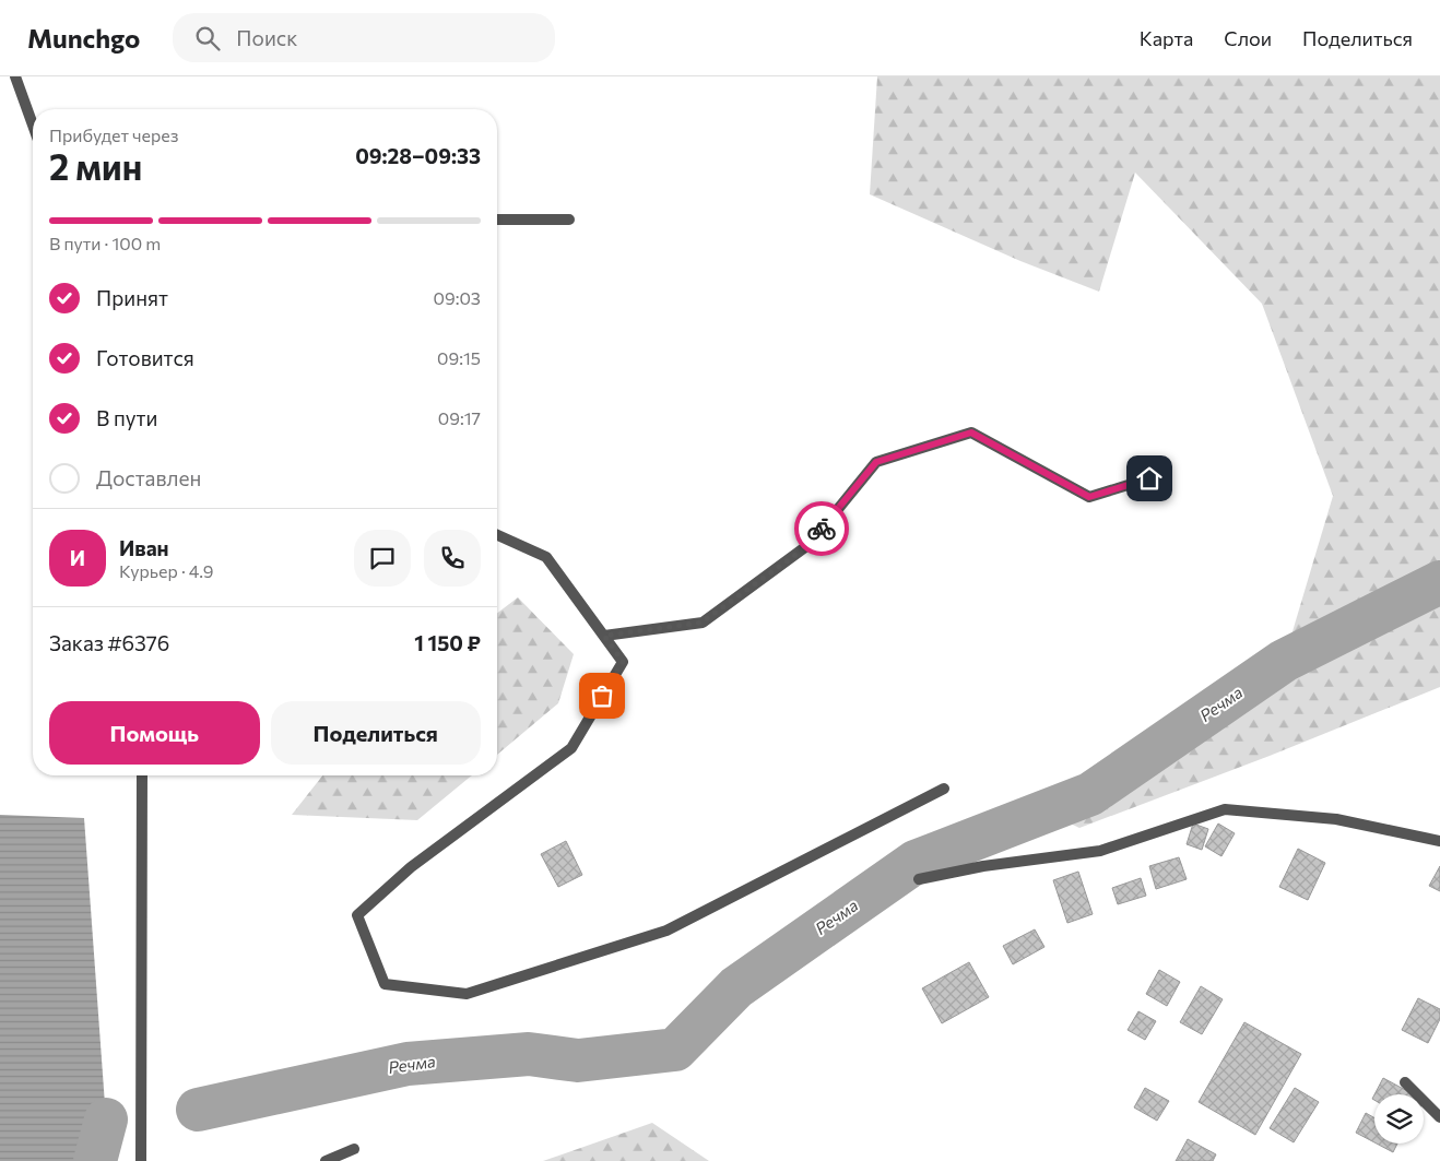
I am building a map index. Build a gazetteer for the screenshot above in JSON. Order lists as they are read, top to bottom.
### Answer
{
  "water": ["Речма"],
  "page": {
    "header": "Munchgo",
    "search": "Поиск",
    "nav": ["Карта", "Слои", "Поделиться"],
    "heading": ["2 мин", "Прибудет через", "09:28–09:33"],
    "panel": [
      "Иван",
      "Курьер · 4.9",
      "Заказ #6376",
      "1 150 ₽"
    ],
    "bar": "В пути · 100 m",
    "list": [
      ["Принят", "09:03"],
      ["Готовится", "09:15"],
      ["В пути", "09:17"],
      "Доставлен"
    ],
    "round": "И",
    "buttons": ["Помощь", "Поделиться"]
  }
}
